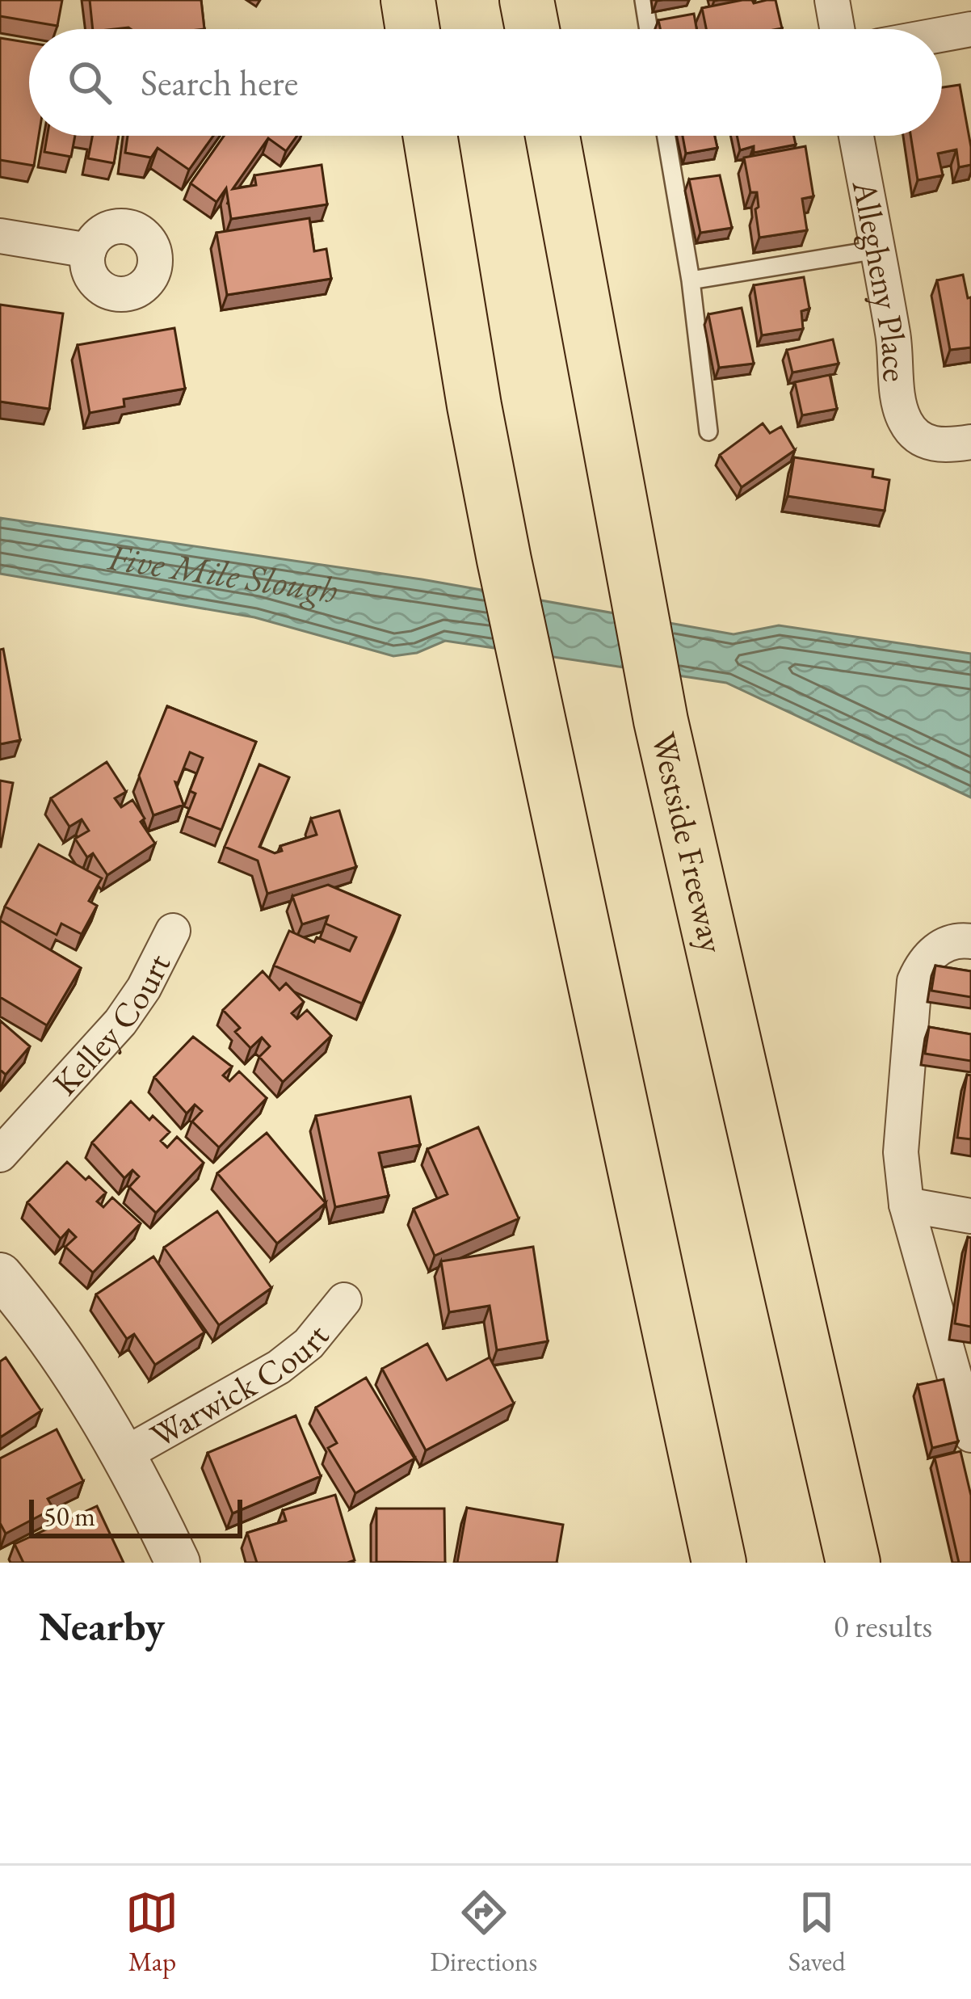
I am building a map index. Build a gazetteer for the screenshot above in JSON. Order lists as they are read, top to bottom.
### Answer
{
  "streets": {
    "highway": ["Westside Freeway"],
    "street": ["Allegheny Place", "Kelley Court", "Warwick Court"]
  },
  "water": ["Five Mile Slough"],
  "scale_bar": "50 m",
  "page": {
    "search": "Search here",
    "scale": "50 m",
    "heading": ["Nearby", "0 results"],
    "nav": ["Map", "Directions", "Saved"]
  }
}
